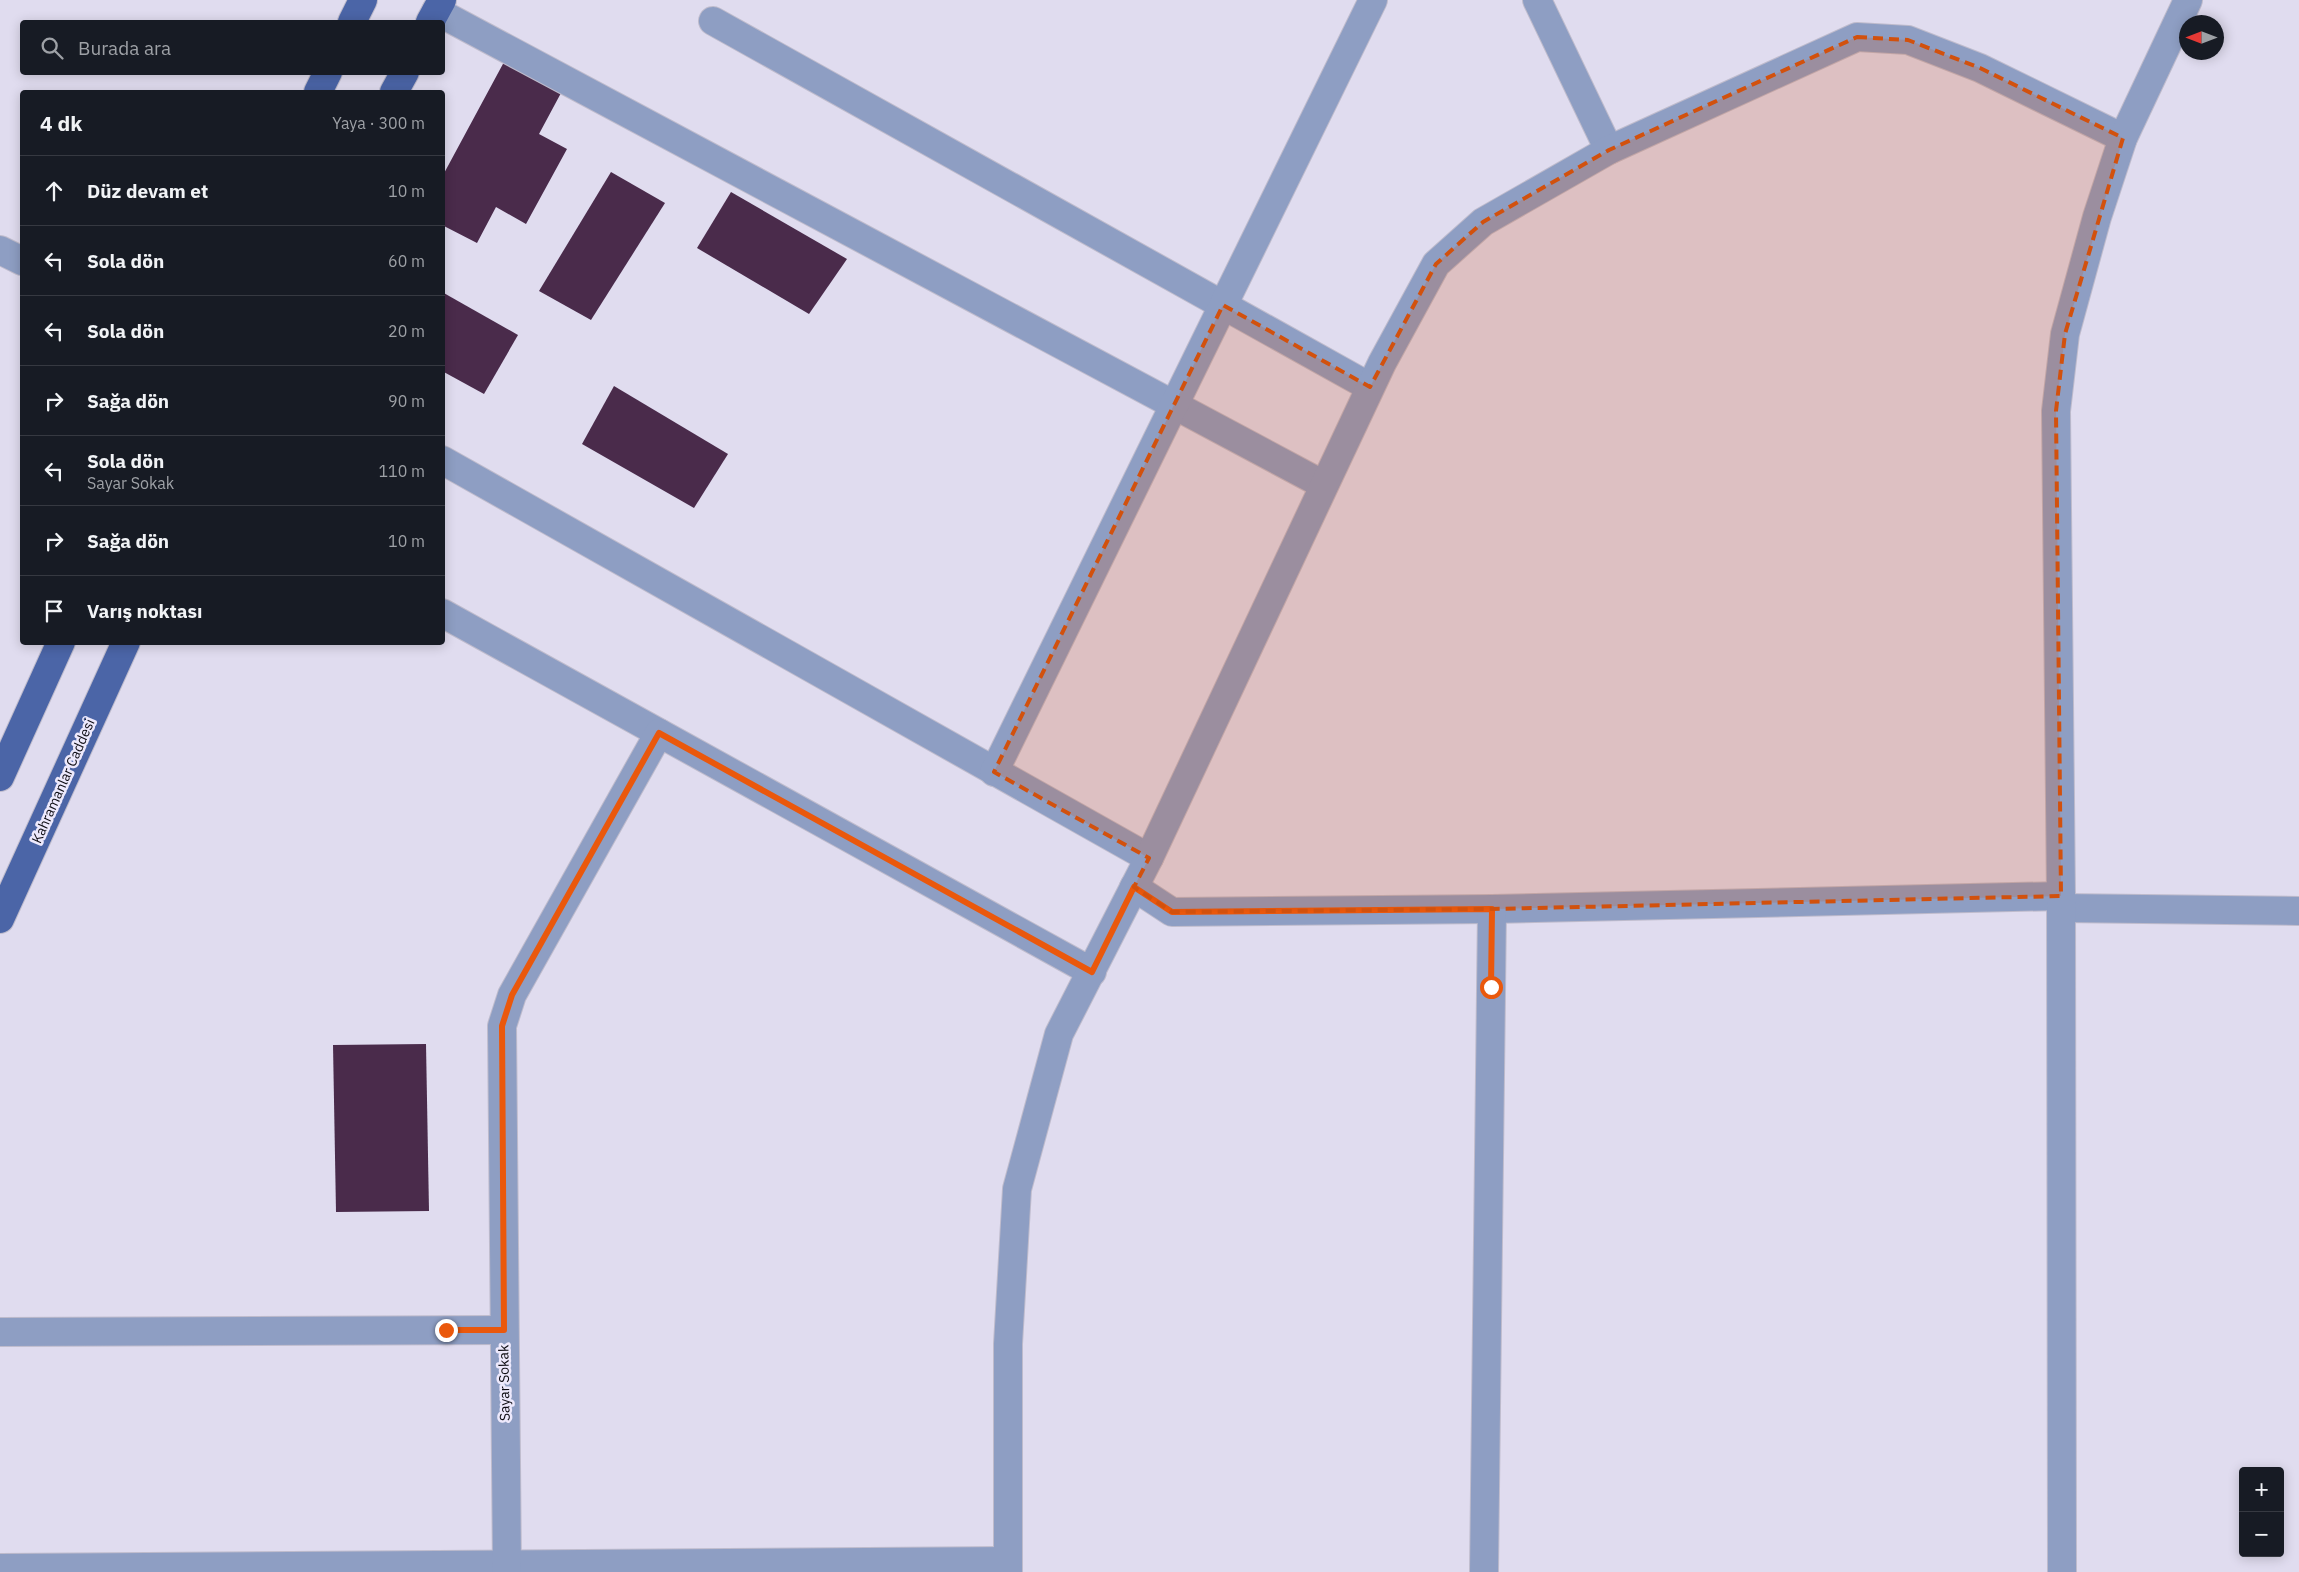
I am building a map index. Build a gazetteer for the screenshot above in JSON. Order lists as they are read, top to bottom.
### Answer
{
  "streets": {
    "main road": ["Kahramanlar Caddesi"],
    "street": ["Sayar Sokak"]
  },
  "north": "left",
  "page": {
    "search": "Burada ara",
    "heading": ["4 dk", "Yaya · 300 m"],
    "list": [
      ["Düz devam et", "10 m"],
      ["Sola dön", "60 m"],
      ["Sola dön", "20 m"],
      ["Sağa dön", "90 m"],
      ["Sola dön", "Sayar Sokak", "110 m"],
      ["Sağa dön", "10 m"],
      "Varış noktası"
    ],
    "map_buttons": ["+", "−"]
  }
}
